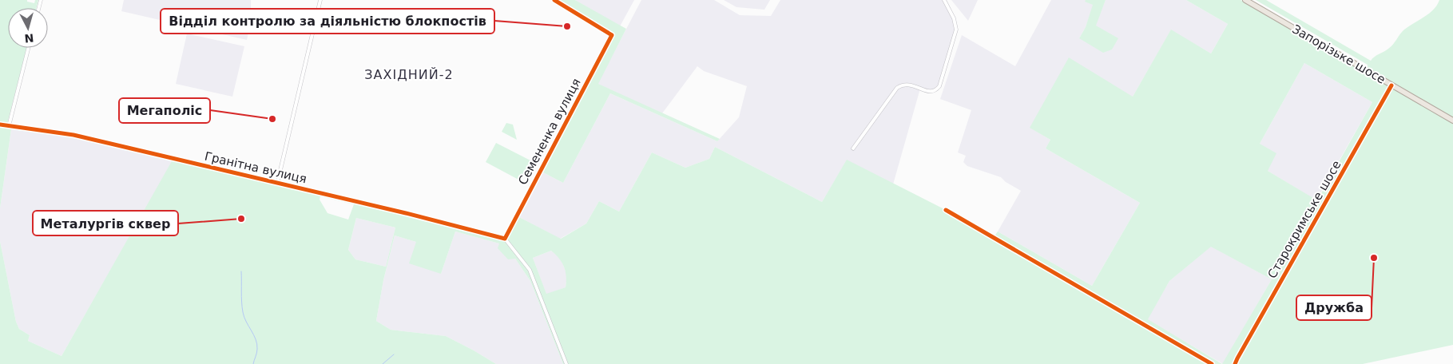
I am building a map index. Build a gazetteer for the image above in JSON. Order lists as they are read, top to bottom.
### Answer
{
  "streets": {
    "main road": ["Запорізьке шосе"],
    "street": ["Семененка вулиця", "Гранітна вулиця", "Старокримське шосе"]
  },
  "crossings": [
    ["Запорізьке шосе", "Старокримське шосе"],
    ["Семененка вулиця", "Гранітна вулиця"]
  ],
  "districts": ["ЗАХІДНИЙ-2"],
  "places": [
    "Відділ контролю за дiяльнiстю блокпостів",
    "Мегаполіс",
    "Металургів сквер",
    "Дружба"
  ],
  "north": "bottom"
}
